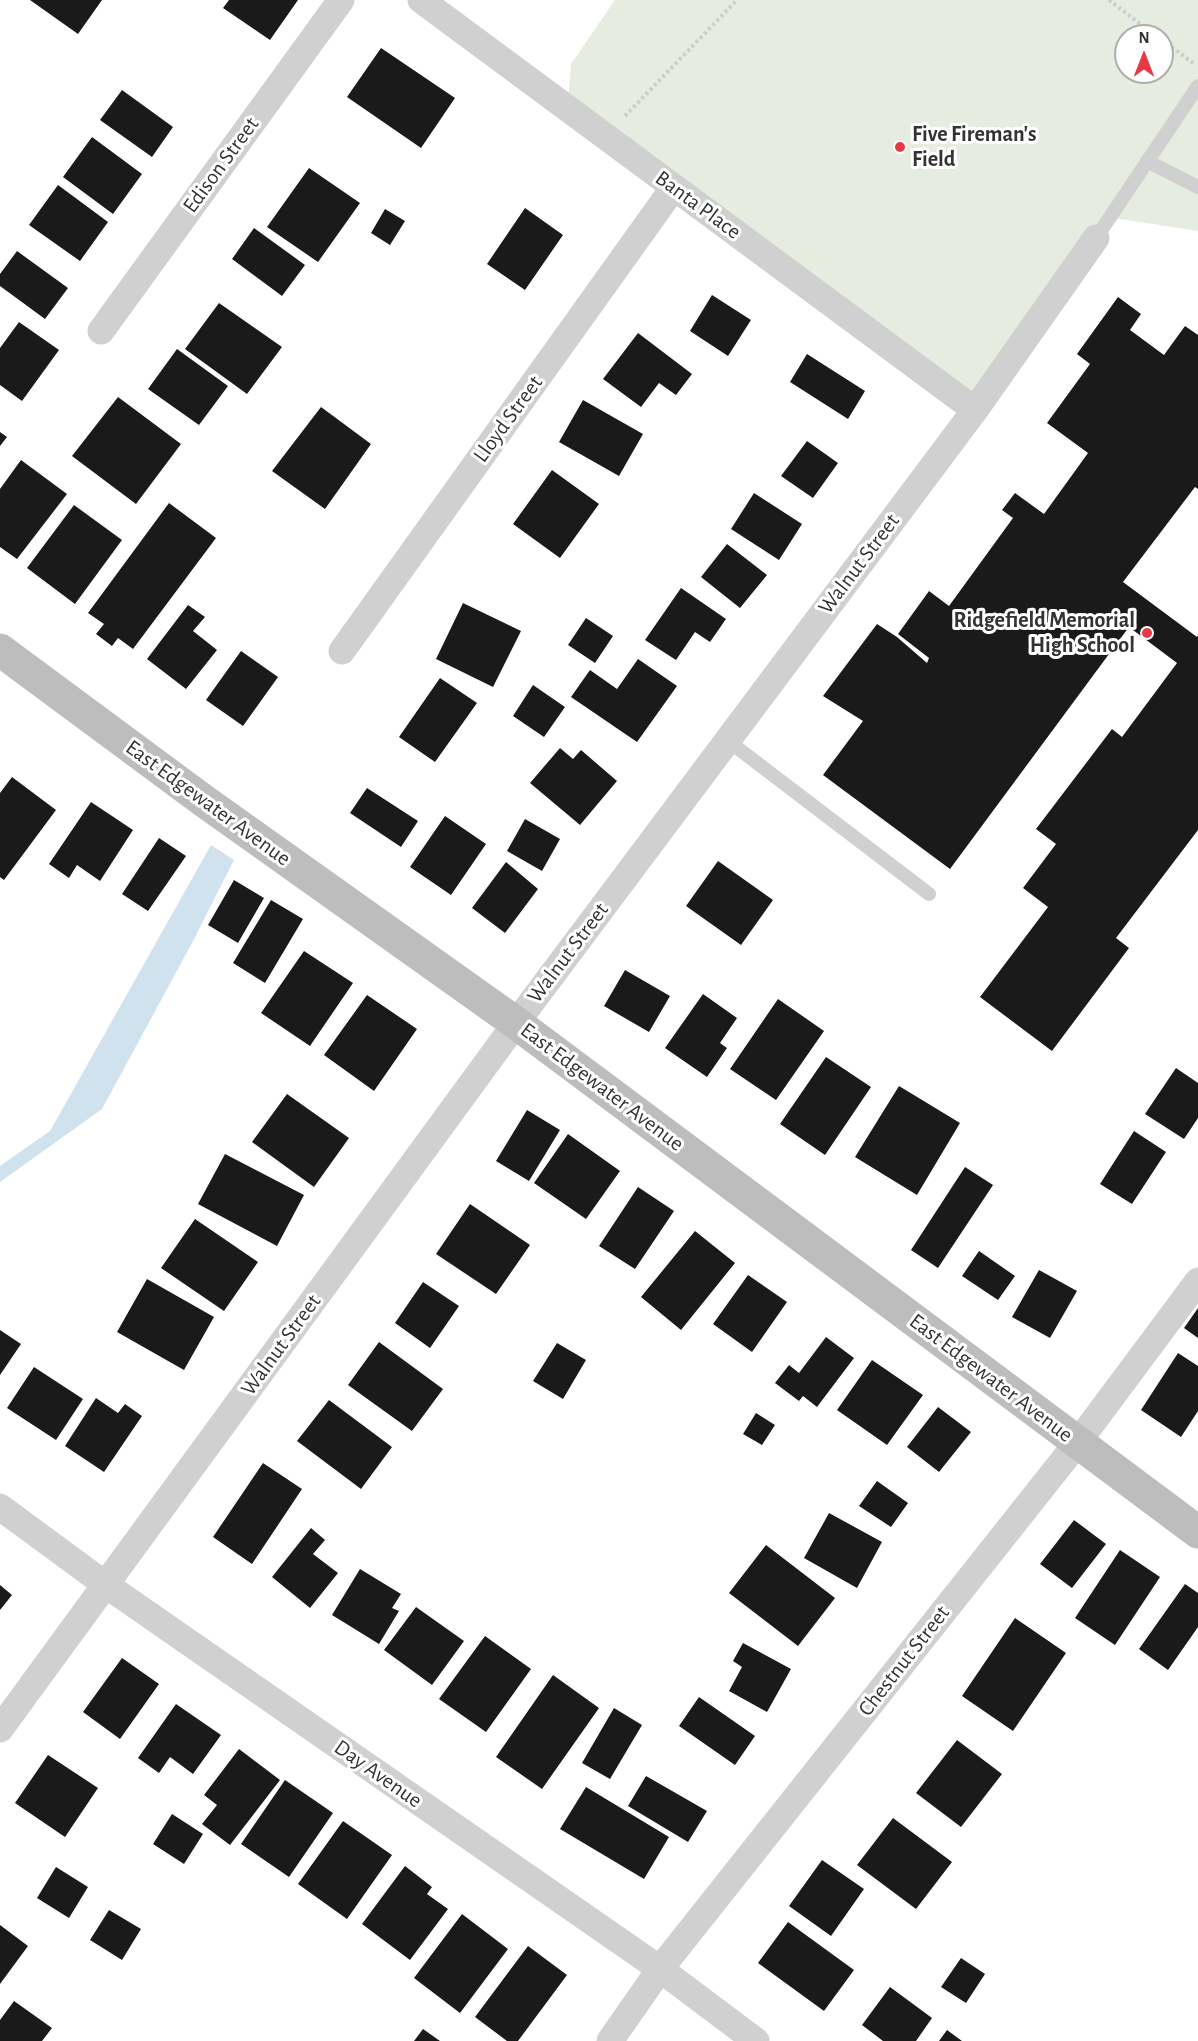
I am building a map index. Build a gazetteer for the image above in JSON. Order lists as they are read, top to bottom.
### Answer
{
  "streets": {
    "street": [
      "Edison Street",
      "Banta Place",
      "Lloyd Street",
      "Walnut Street",
      "East Edgewater Avenue",
      "Chestnut Street",
      "Day Avenue"
    ]
  },
  "crossings": [
    ["Banta Place", "Lloyd Street"],
    ["Banta Place", "Walnut Street"],
    ["Walnut Street", "East Edgewater Avenue"],
    ["Walnut Street", "Day Avenue"],
    ["East Edgewater Avenue", "Chestnut Street"],
    ["Chestnut Street", "Day Avenue"]
  ],
  "places": ["Five Fireman's Field", "Ridgefield Memorial High School"],
  "north": "top"
}
